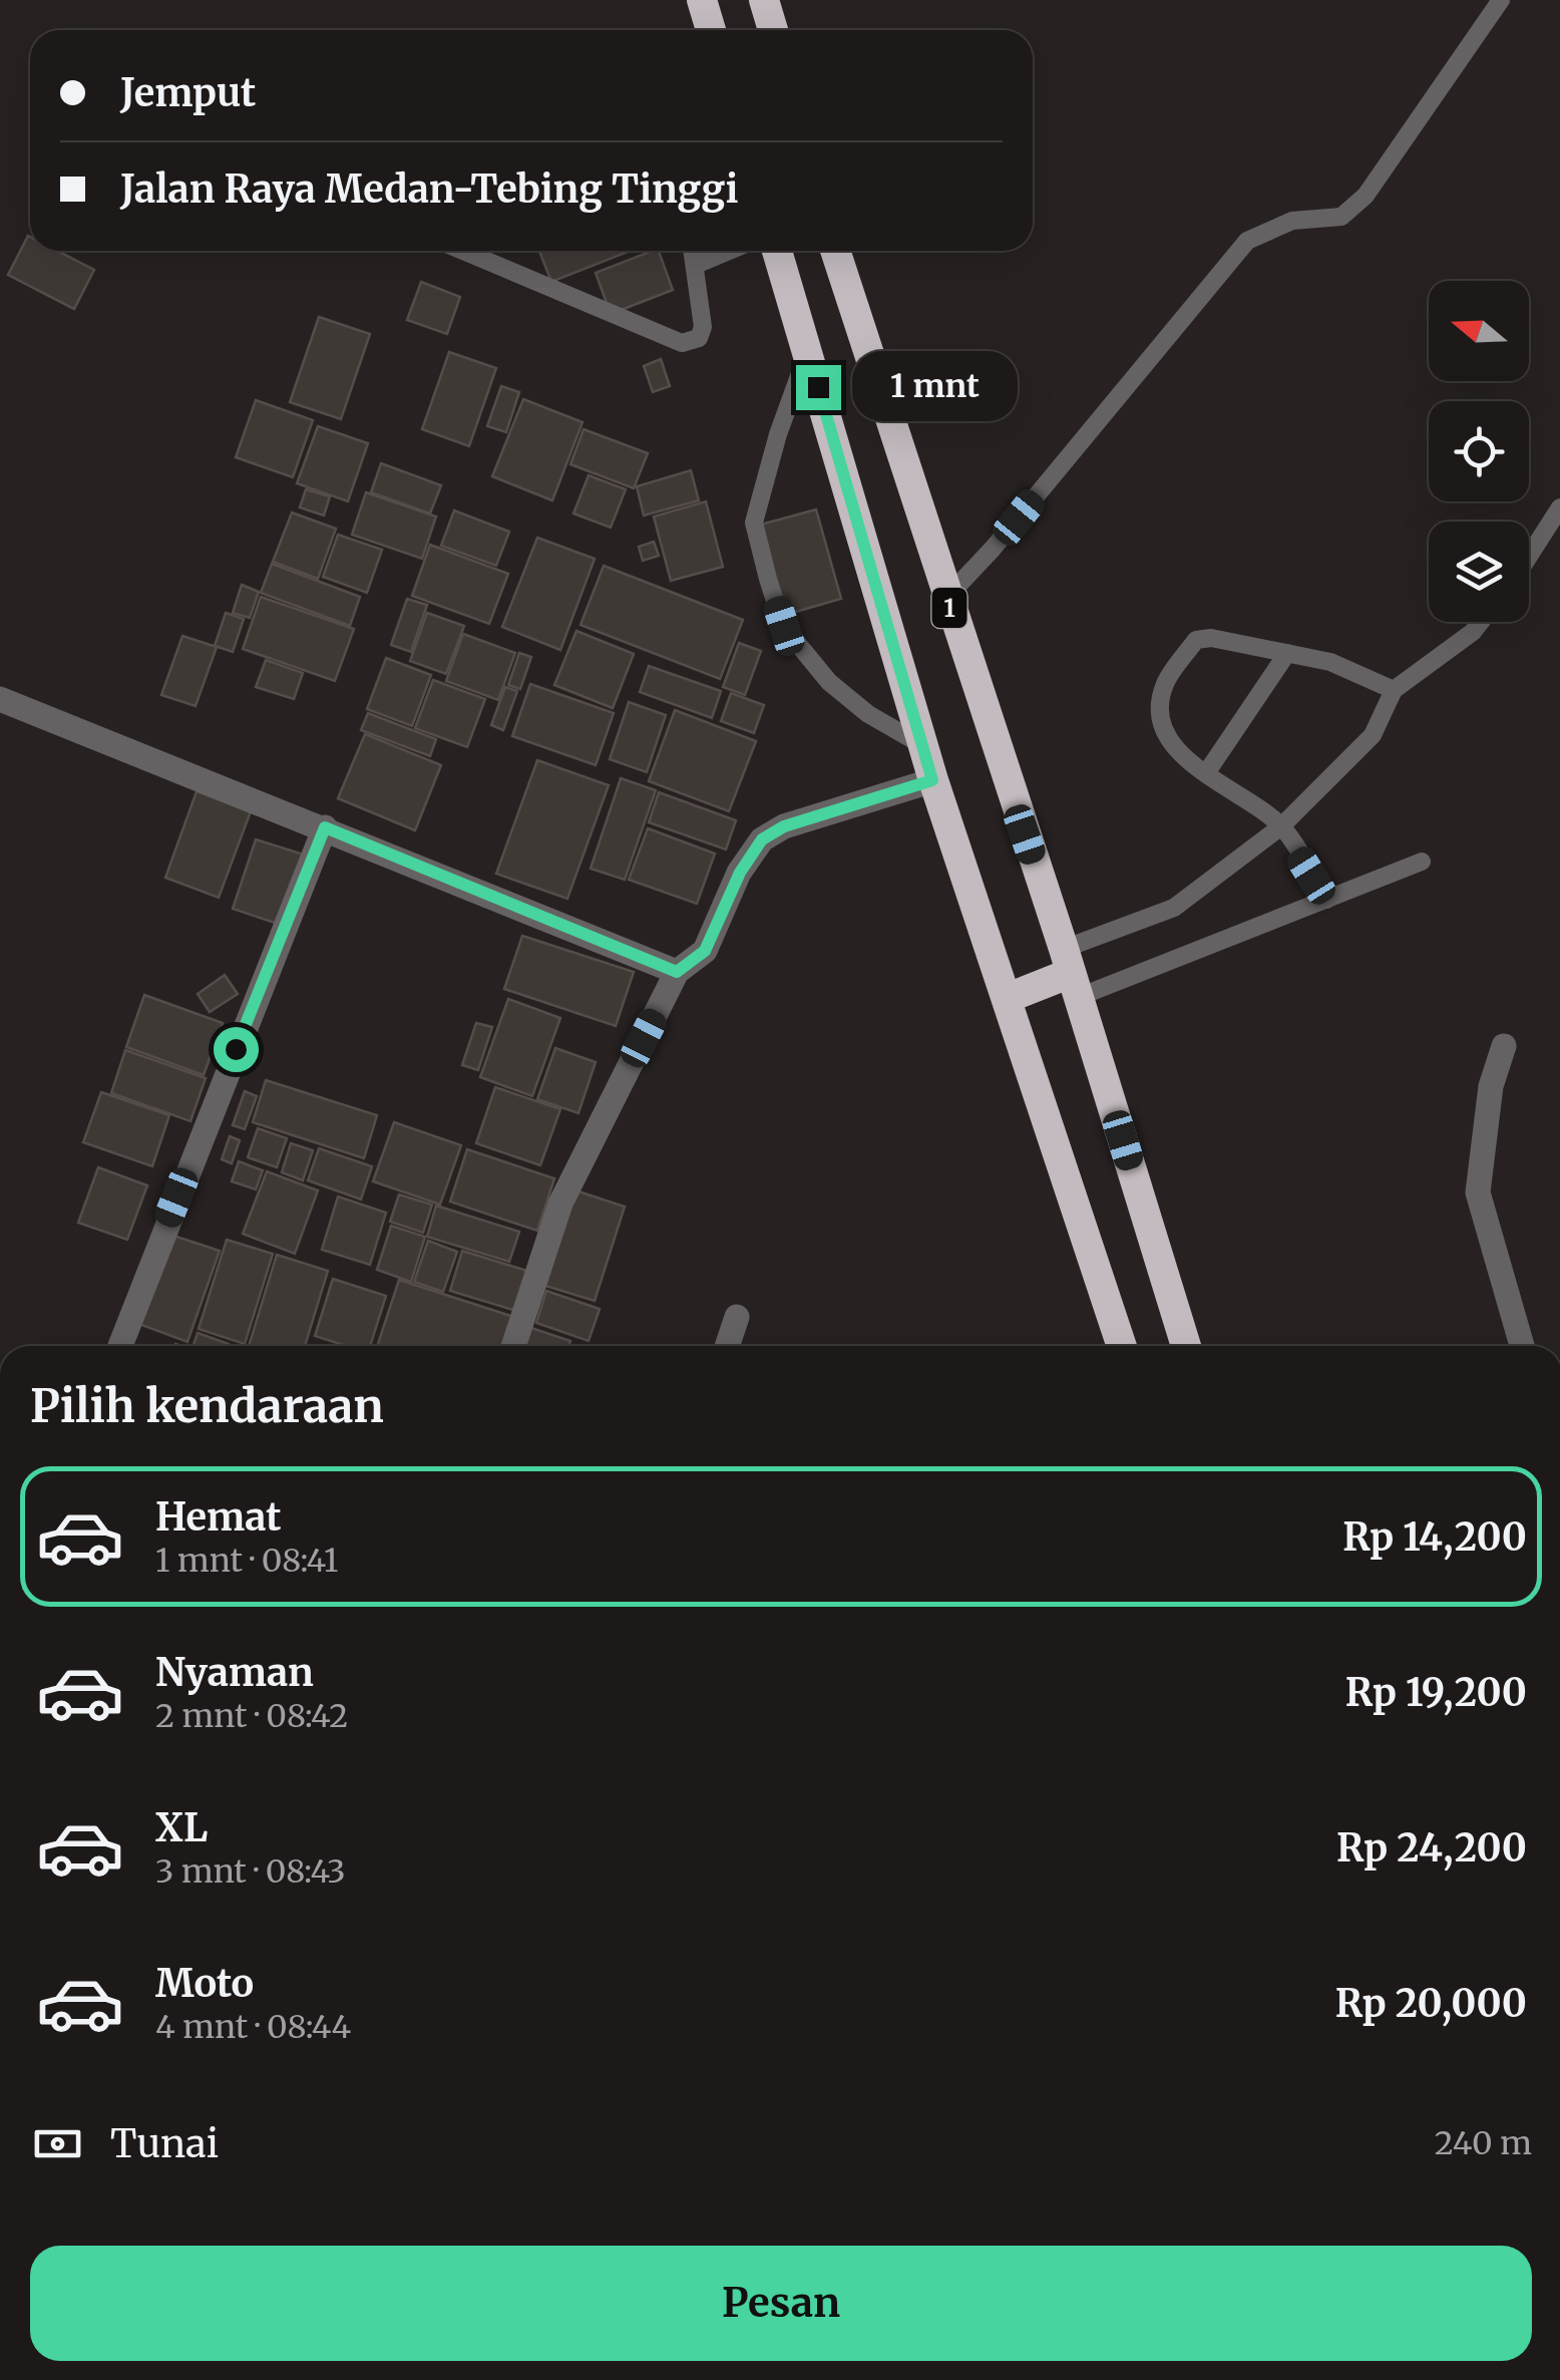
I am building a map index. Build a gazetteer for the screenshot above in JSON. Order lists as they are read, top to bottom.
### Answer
{
  "streets": {
    "highway": ["1"]
  },
  "north": "left",
  "page": {
    "banner": ["Jemput", "Jalan Raya Medan-Tebing Tinggi"],
    "bubble": "1 mnt",
    "heading": "Pilih kendaraan",
    "list": [
      {
        "name": "Hemat",
        "note": "1 mnt · 08:41",
        "value": "Rp 14,200"
      },
      {
        "name": "Nyaman",
        "note": "2 mnt · 08:42",
        "value": "Rp 19,200"
      },
      {
        "name": "XL",
        "note": "3 mnt · 08:43",
        "value": "Rp 24,200"
      },
      {
        "name": "Moto",
        "note": "4 mnt · 08:44",
        "value": "Rp 20,000"
      }
    ],
    "pay": ["Tunai", "240 m"],
    "buttons": "Pesan"
  }
}
